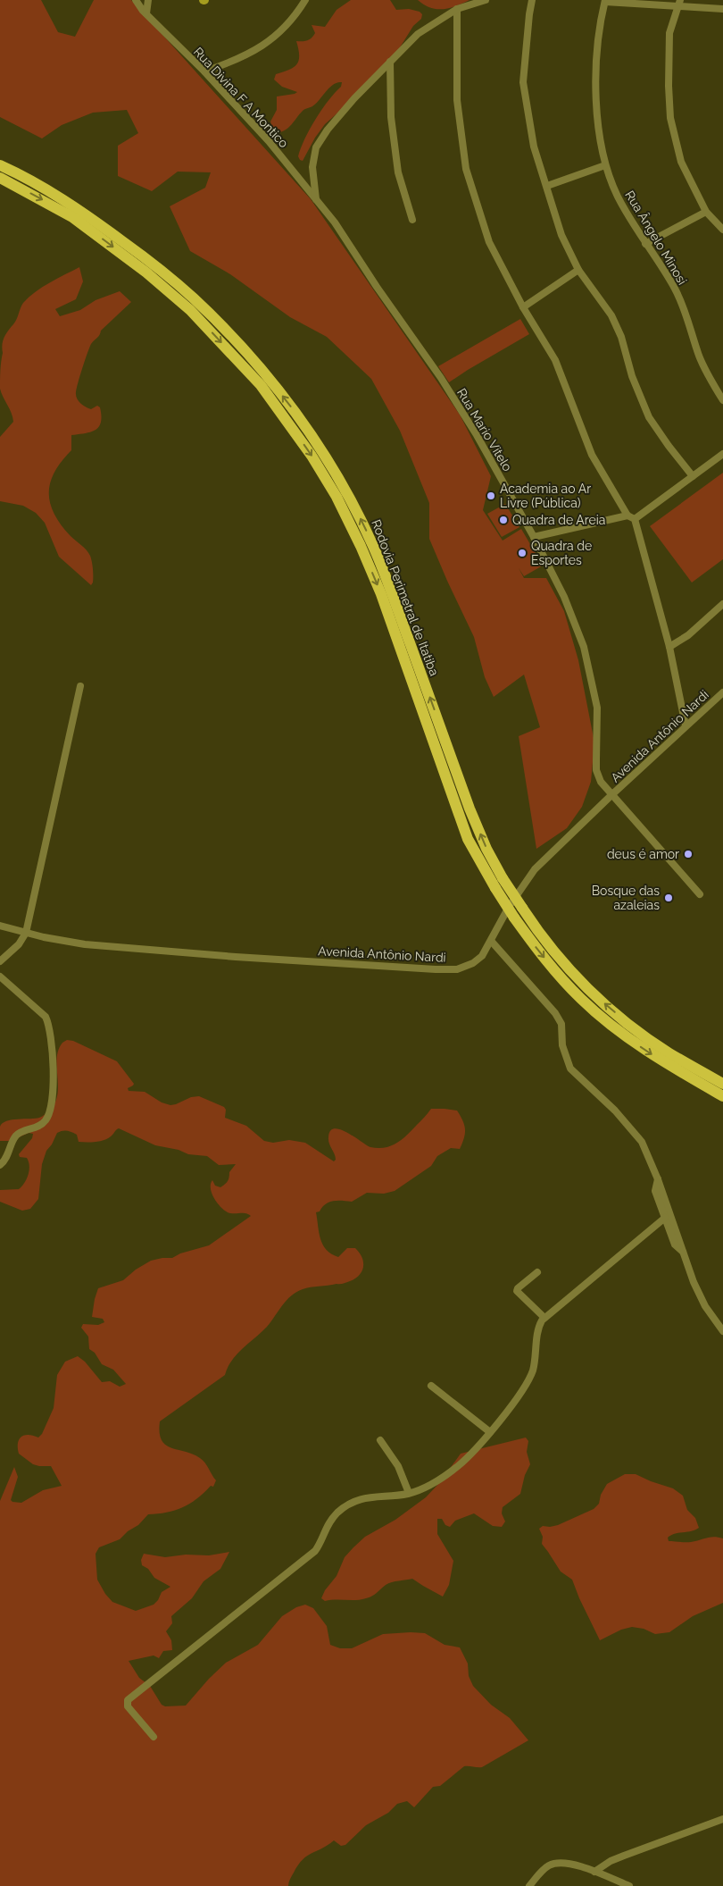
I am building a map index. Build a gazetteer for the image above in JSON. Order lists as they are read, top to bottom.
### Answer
{
  "streets": {
    "highway": ["Rodovia Perimetral de Itatiba"],
    "street": [
      "Rua Divina F A Montico",
      "Rua Ângelo Minosi",
      "Rua Mario Vitelo",
      "Avenida Antônio Nardi"
    ]
  },
  "crossings": [
    ["Rua Divina F A Montico", "Rua Mario Vitelo"],
    ["Rua Mario Vitelo", "Avenida Antônio Nardi"]
  ],
  "places": [
    "Academia ao Ar Livre (Pública)",
    "Quadra de Areia",
    "Quadra de Esportes",
    "deus é amor",
    "Bosque das azaleias"
  ]
}
